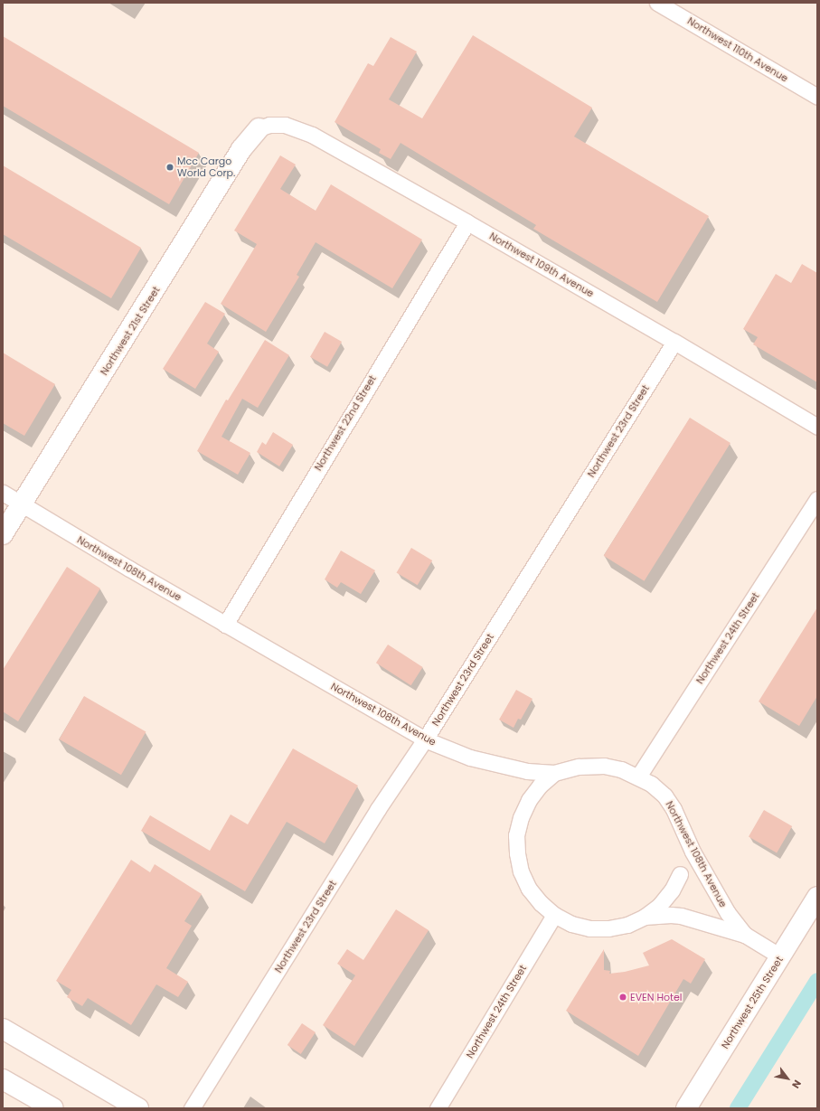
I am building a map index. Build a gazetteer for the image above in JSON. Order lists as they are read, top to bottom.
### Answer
{
  "streets": {
    "street": [
      "Northwest 110th Avenue",
      "Northwest 109th Avenue",
      "Northwest 21st Street",
      "Northwest 22nd Street",
      "Northwest 23rd Street",
      "Northwest 108th Avenue",
      "Northwest 24th Street",
      "Northwest 25th Street"
    ]
  },
  "crossings": [
    ["Northwest 109th Avenue", "Northwest 21st Street"],
    ["Northwest 109th Avenue", "Northwest 22nd Street"],
    ["Northwest 109th Avenue", "Northwest 23rd Street"],
    ["Northwest 21st Street", "Northwest 108th Avenue"],
    ["Northwest 22nd Street", "Northwest 108th Avenue"],
    ["Northwest 23rd Street", "Northwest 108th Avenue"],
    ["Northwest 108th Avenue", "Northwest 24th Street"],
    ["Northwest 108th Avenue", "Northwest 25th Street"]
  ],
  "places": ["Mcc Cargo World Corp.", "EVEN Hotel"],
  "north": "bottom right"
}
